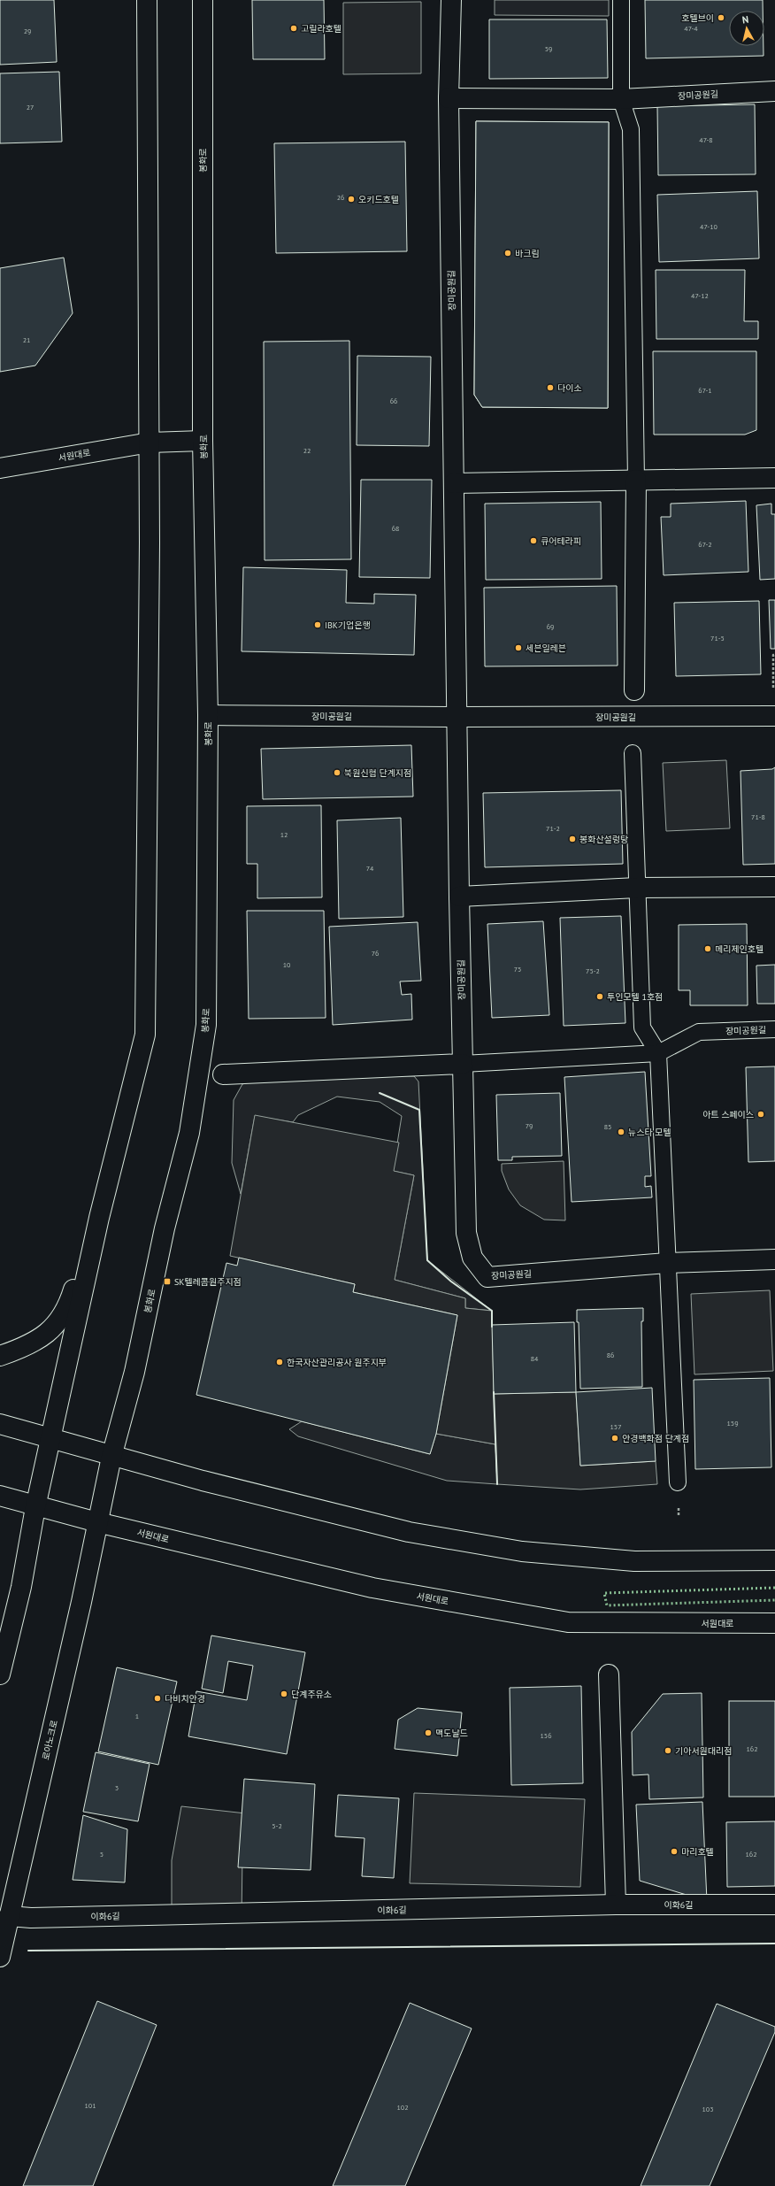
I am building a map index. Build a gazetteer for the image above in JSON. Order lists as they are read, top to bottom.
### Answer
{
  "streets": {
    "street": [
      "장미공원길",
      "봉화로",
      "서원대로",
      "로아노크로",
      "이화6길"
    ]
  },
  "crossings": [
    ["장미공원길", "봉화로"],
    ["봉화로", "서원대로"],
    ["봉화로", "로아노크로"],
    ["서원대로", "로아노크로"],
    ["로아노크로", "이화6길"]
  ],
  "places": {
    "other": [
      "호텔브이",
      "고릴라호텔",
      "오키드호텔",
      "바크림",
      "다이소",
      "큐어테라피",
      "IBK기업은행",
      "세븐일레븐",
      "북원신협 단계지점",
      "봉화산설렁탕",
      "메리제인호텔",
      "투인모텔 1호점",
      "아트 스페이스",
      "뉴스타 모텔",
      "한국자산관리공사 원주지부",
      "안경백화점 단계점",
      "단계주유소",
      "다비치안경",
      "맥도날드",
      "기아서원대리점",
      "마리호텔"
    ],
    "transit": ["SK텔레콤원주지점"]
  },
  "house_numbers": [
    "47-4",
    "29",
    "59",
    "27",
    "47-8",
    "26",
    "47-10",
    "47-12",
    "21",
    "67-1",
    "66",
    "22",
    "68",
    "67-2",
    "69",
    "71-5",
    "71-8",
    "71-2",
    "12",
    "74",
    "76",
    "10",
    "75",
    "75-2",
    "79",
    "85",
    "86",
    "84",
    "159",
    "157",
    "1",
    "156",
    "162",
    "3",
    "5-2",
    "5",
    "162",
    "101",
    "102",
    "103"
  ],
  "north": "top"
}
